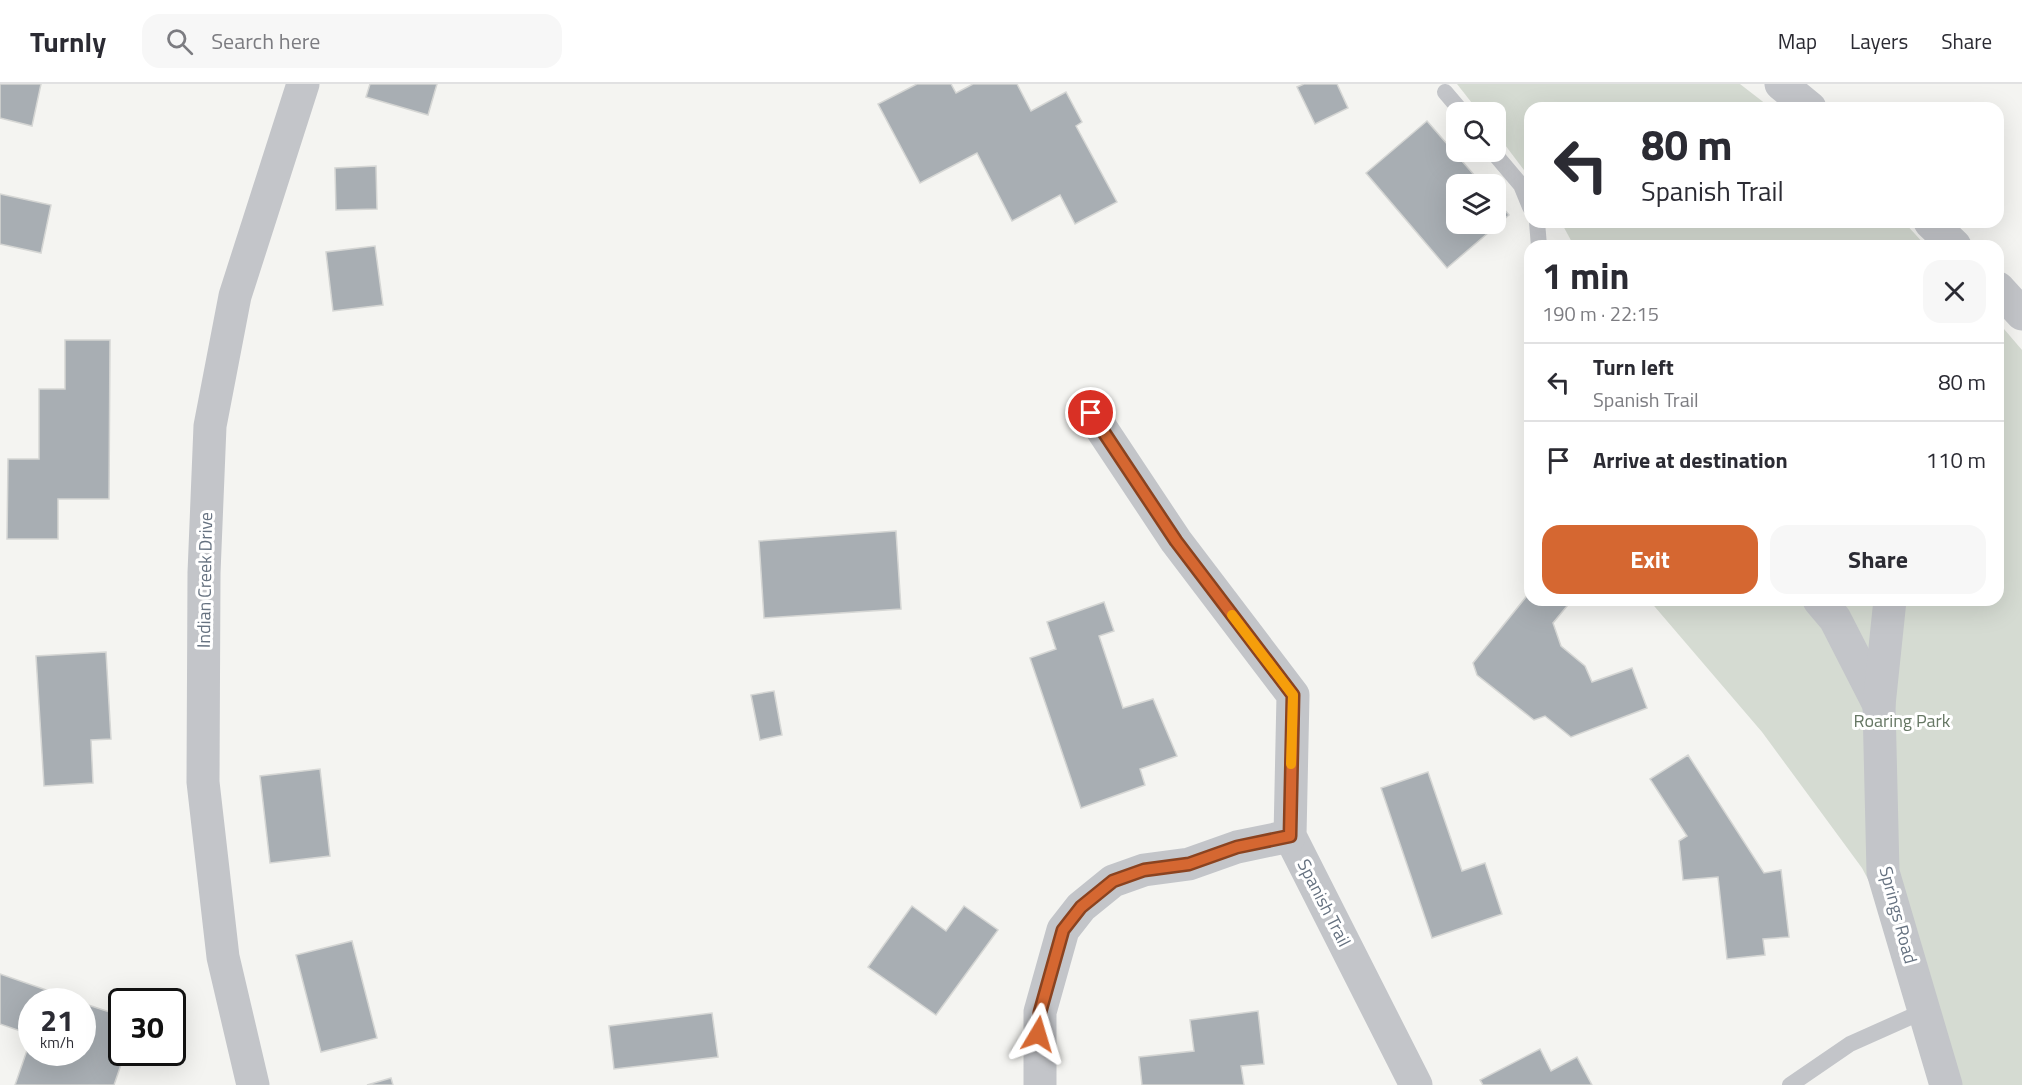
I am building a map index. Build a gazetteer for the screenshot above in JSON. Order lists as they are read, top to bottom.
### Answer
{
  "streets": {
    "street": ["Indian Creek Drive", "Spanish Trail", "Springs Road"]
  },
  "parks": ["Roaring Park"],
  "page": {
    "header": "Turnly",
    "search": "Search here",
    "nav": ["Map", "Layers", "Share"],
    "turn": ["80 m", "Spanish Trail"],
    "heading": ["1 min", "190 m · 22:15"],
    "list": [
      {
        "name": "Turn left",
        "note": "Spanish Trail",
        "value": "80 m"
      },
      {
        "name": "Arrive at destination",
        "value": "110 m"
      }
    ],
    "buttons": ["Exit", "Share"],
    "speed": "21 km/h",
    "limit": "30"
  }
}
